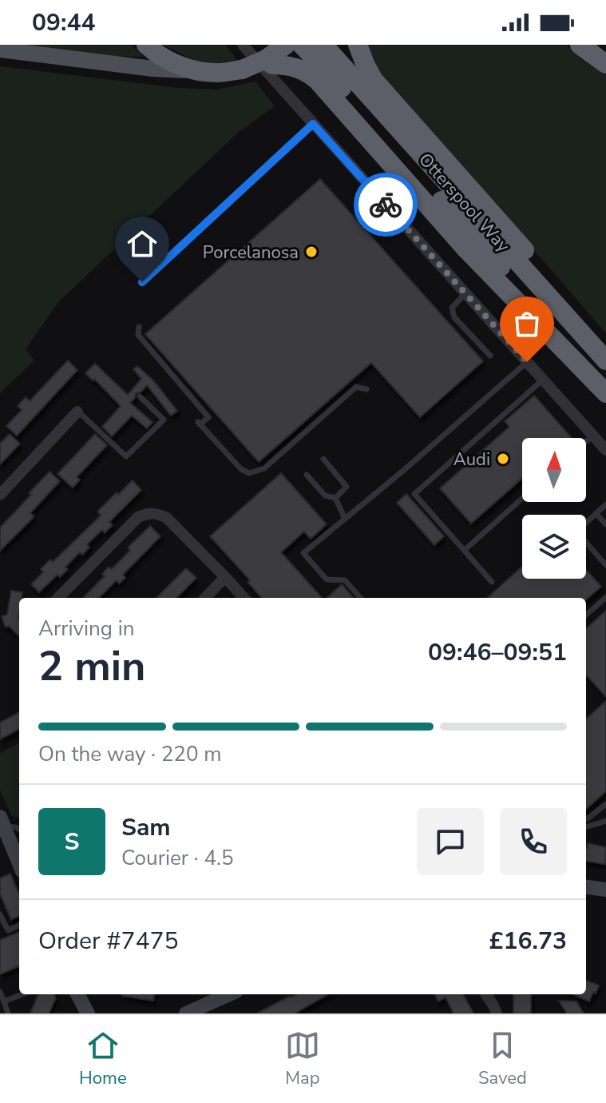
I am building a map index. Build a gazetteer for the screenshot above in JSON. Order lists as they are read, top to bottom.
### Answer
{
  "streets": {
    "highway": ["Otterspool Way"]
  },
  "places": ["Porcelanosa", "Audi"],
  "north": "top",
  "page": {
    "status": "09:44",
    "heading": ["2 min", "Arriving in", "09:46–09:51"],
    "panel": [
      "Sam",
      "Courier · 4.5",
      "Order #7475",
      "£16.73"
    ],
    "bar": "On the way · 220 m",
    "round": "S",
    "tabs": ["Home", "Map", "Saved"]
  }
}
